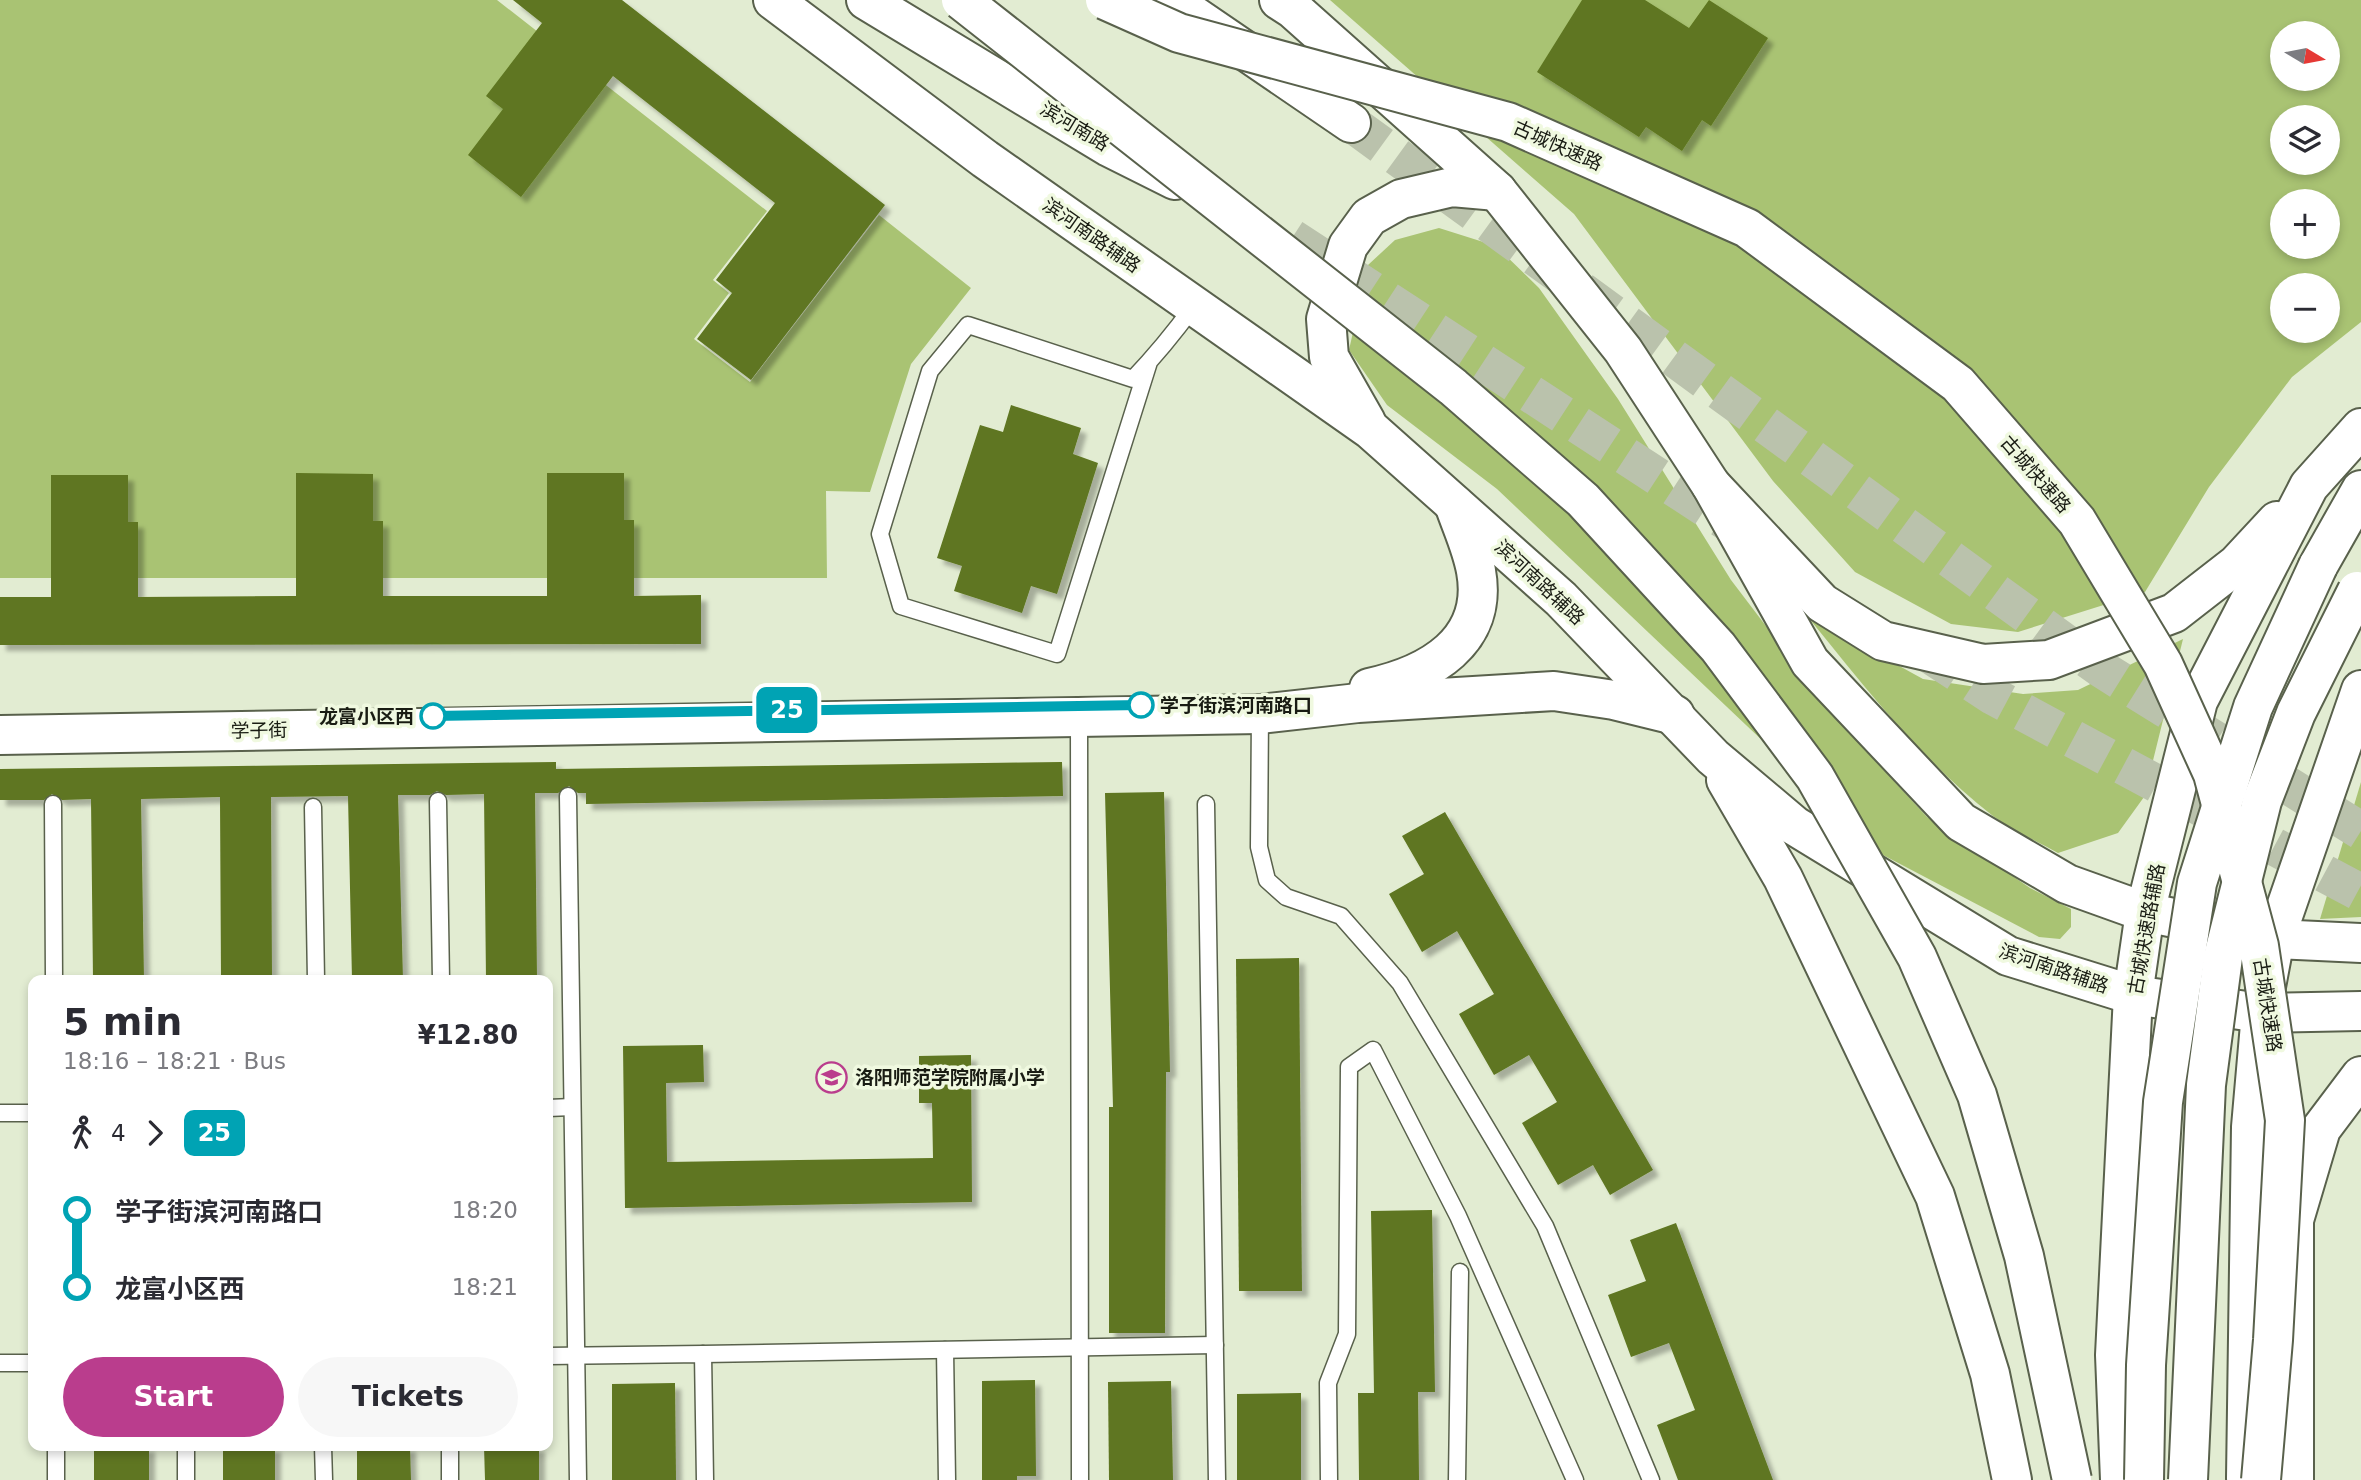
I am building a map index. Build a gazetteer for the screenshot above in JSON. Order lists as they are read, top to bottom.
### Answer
{
  "streets": {
    "main road": [
      "滨河南路",
      "古城快速路",
      "滨河南路辅路",
      "学子街",
      "古城快速路辅路"
    ]
  },
  "crossings": [
    ["滨河南路辅路", "古城快速路辅路"]
  ],
  "places": {
    "other": ["学子街滨河南路口", "龙富小区西"],
    "school or university": ["洛阳师范学院附属小学"]
  },
  "lines": ["bus line 25"],
  "north": "right",
  "page": {
    "on_map": "25",
    "map_buttons": ["+", "−"],
    "heading": ["5 min", "18:16 – 18:21 · Bus", "¥12.80"],
    "legs": ["4", "25"],
    "list": [
      {
        "name": "学子街滨河南路口",
        "value": "18:20"
      },
      {
        "name": "龙富小区西",
        "value": "18:21"
      }
    ],
    "buttons": ["Start", "Tickets"]
  }
}
